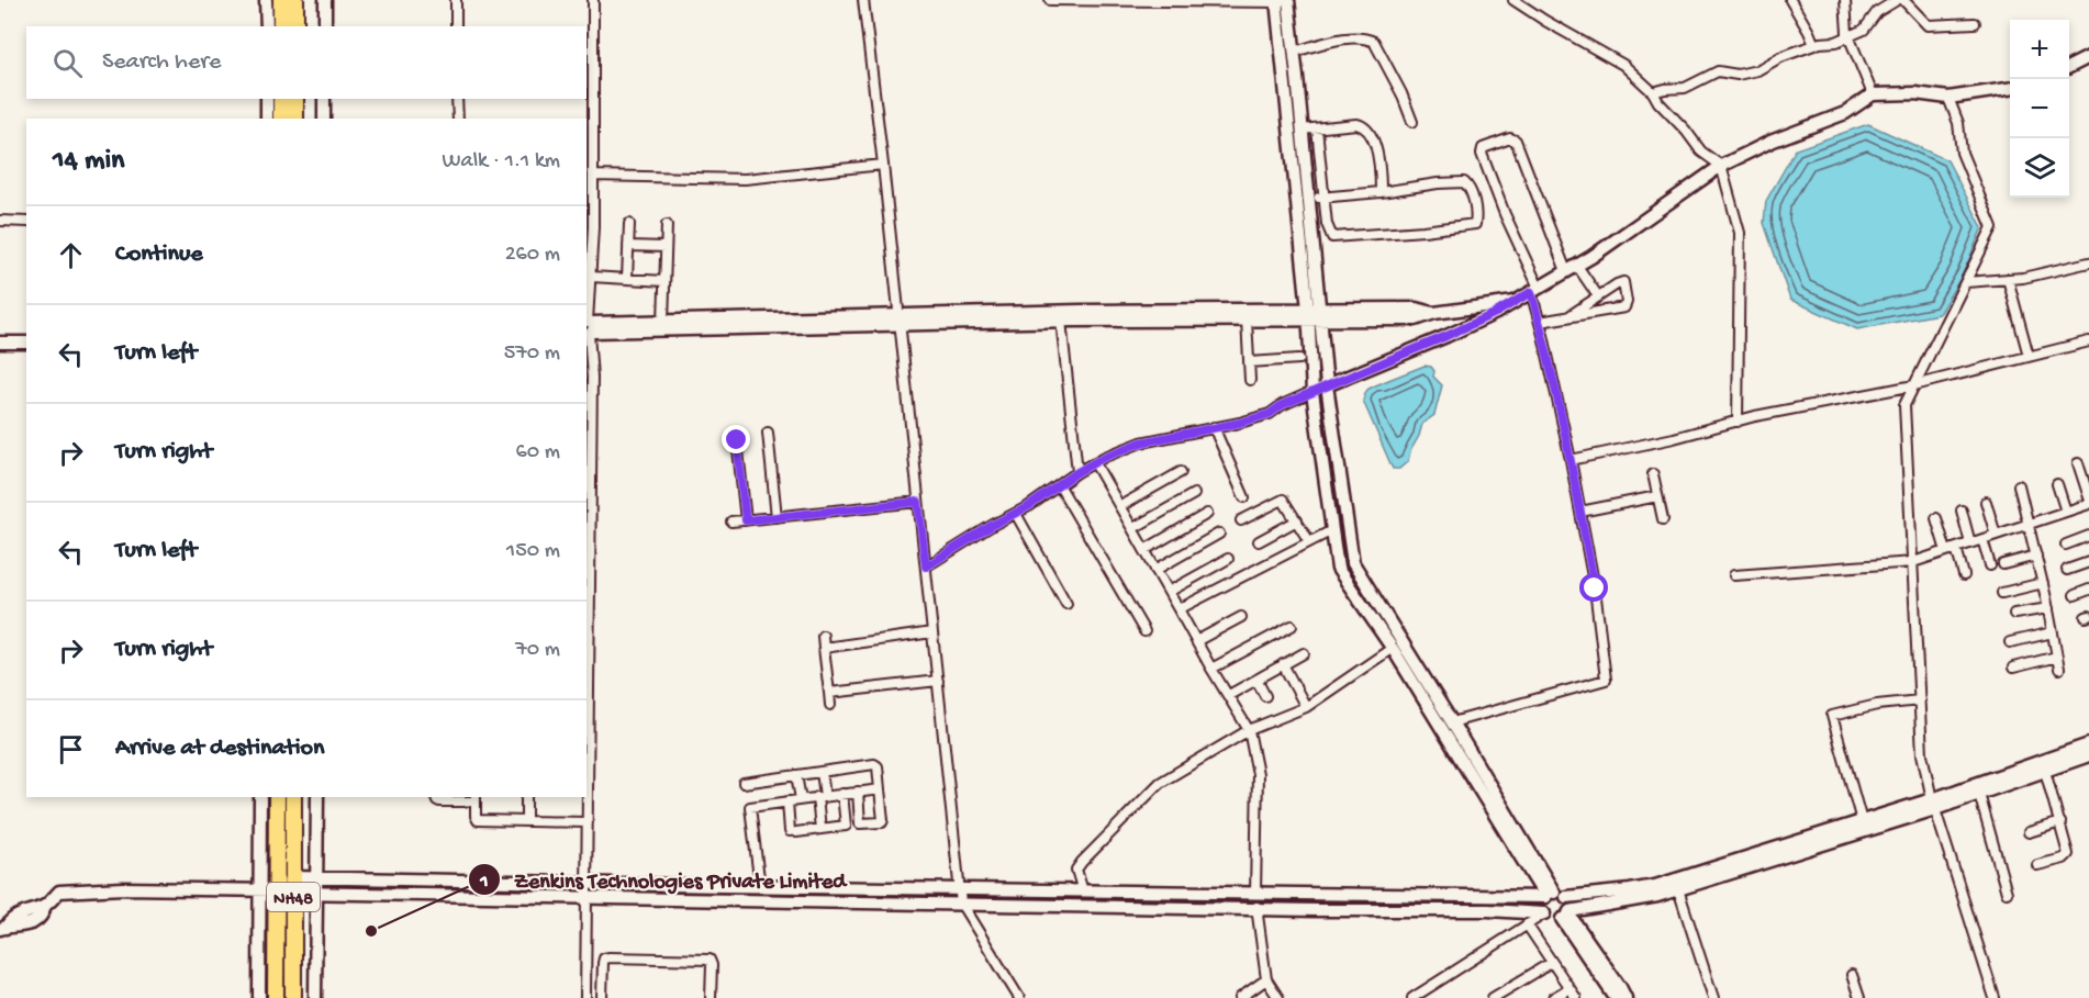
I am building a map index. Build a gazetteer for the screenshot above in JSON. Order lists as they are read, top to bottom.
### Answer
{
  "streets": {
    "highway": ["NH48"]
  },
  "places": ["Zenkins Technologies Private Limited"],
  "page": {
    "map_buttons": ["+", "−"],
    "search": "Search here",
    "heading": ["14 min", "Walk · 1.1 km"],
    "list": [
      ["Continue", "260 m"],
      ["Turn left", "570 m"],
      ["Turn right", "60 m"],
      ["Turn left", "150 m"],
      ["Turn right", "70 m"],
      "Arrive at destination"
    ]
  }
}
